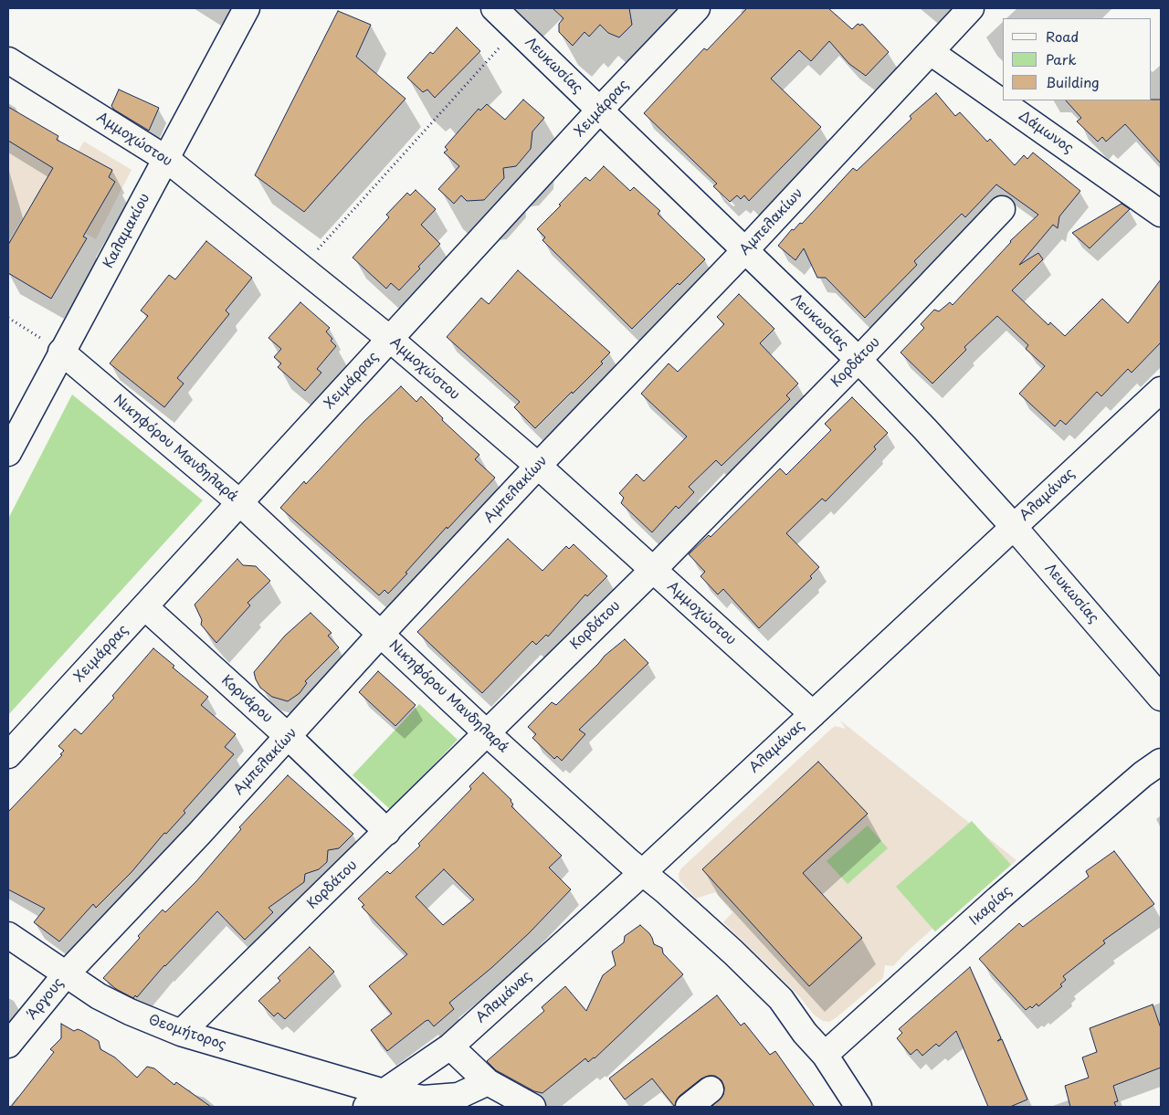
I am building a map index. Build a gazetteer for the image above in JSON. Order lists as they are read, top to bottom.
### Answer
{
  "streets": {
    "street": [
      "Λευκωσίας",
      "Χειμάρρας",
      "Δάμωνος",
      "Αμμοχώστου",
      "Αμπελακίων",
      "Καλαμακίου",
      "Κορδάτου",
      "Νικηφόρου Μανδηλαρά",
      "Αλαμάνας",
      "Κορνάρου",
      "Ικαρίας",
      "Άργους",
      "Θεομήτορος"
    ]
  },
  "crossings": [
    ["Λευκωσίας", "Χειμάρρας"],
    ["Λευκωσίας", "Αμπελακίων"],
    ["Λευκωσίας", "Κορδάτου"],
    ["Λευκωσίας", "Αλαμάνας"],
    ["Χειμάρρας", "Αμμοχώστου"],
    ["Χειμάρρας", "Νικηφόρου Μανδηλαρά"],
    ["Χειμάρρας", "Κορνάρου"],
    ["Δάμωνος", "Αμπελακίων"],
    ["Αμμοχώστου", "Αμπελακίων"],
    ["Αμμοχώστου", "Καλαμακίου"],
    ["Αμμοχώστου", "Κορδάτου"],
    ["Αμμοχώστου", "Αλαμάνας"],
    ["Αμπελακίων", "Νικηφόρου Μανδηλαρά"],
    ["Αμπελακίων", "Κορνάρου"],
    ["Αμπελακίων", "Άργους"],
    ["Αμπελακίων", "Θεομήτορος"],
    ["Καλαμακίου", "Νικηφόρου Μανδηλαρά"],
    ["Κορδάτου", "Νικηφόρου Μανδηλαρά"],
    ["Κορδάτου", "Κορνάρου"],
    ["Κορδάτου", "Θεομήτορος"],
    ["Νικηφόρου Μανδηλαρά", "Αλαμάνας"],
    ["Νικηφόρου Μανδηλαρά", "Ικαρίας"],
    ["Αλαμάνας", "Θεομήτορος"],
    ["Άργους", "Θεομήτορος"]
  ],
  "legend": ["Road", "Park", "Building"]
}
